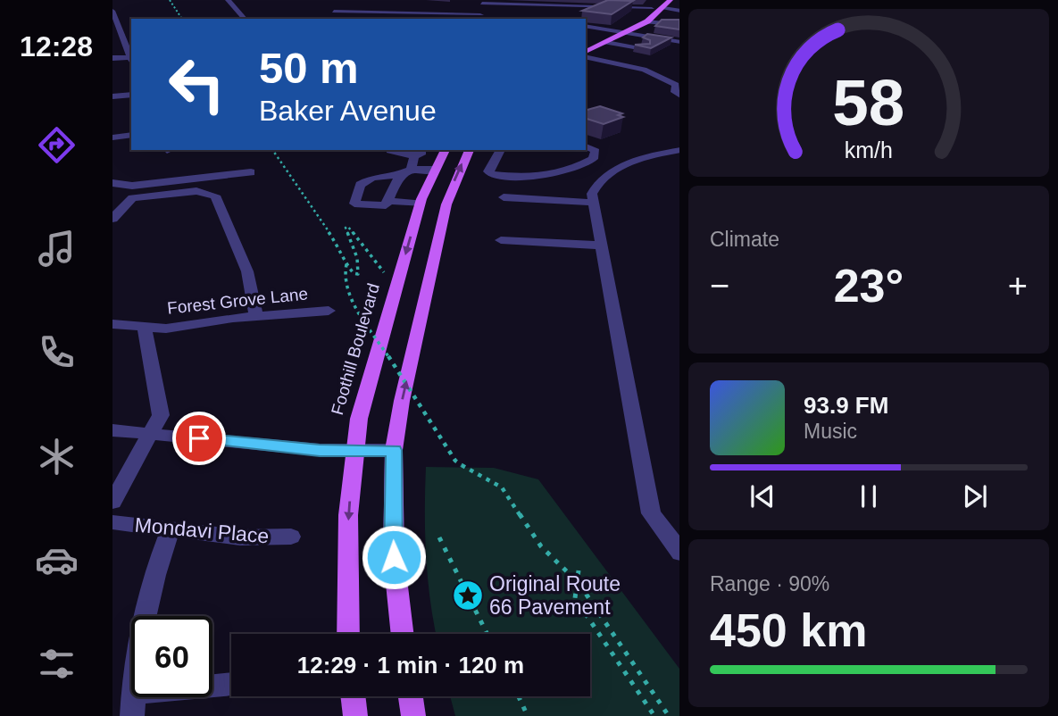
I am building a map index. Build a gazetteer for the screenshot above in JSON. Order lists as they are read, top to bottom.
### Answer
{
  "streets": {
    "main road": ["Foothill Boulevard"],
    "street": ["Forest Grove Lane", "Mondavi Place"]
  },
  "places": {
    "place": ["Original Route 66 Pavement"]
  },
  "page": {
    "tabs": "12:28",
    "turn": ["50 m", "Baker Avenue"],
    "tile": [
      "Climate",
      ["Range · 90%", "450 km"]
    ],
    "heat": ["−", "23°", "+"],
    "song": ["93.9 FM", "Music"],
    "limit": "60",
    "trip": "12:29 · 1 min · 120 m",
    "gauge": ["58", "km/h"]
  }
}
